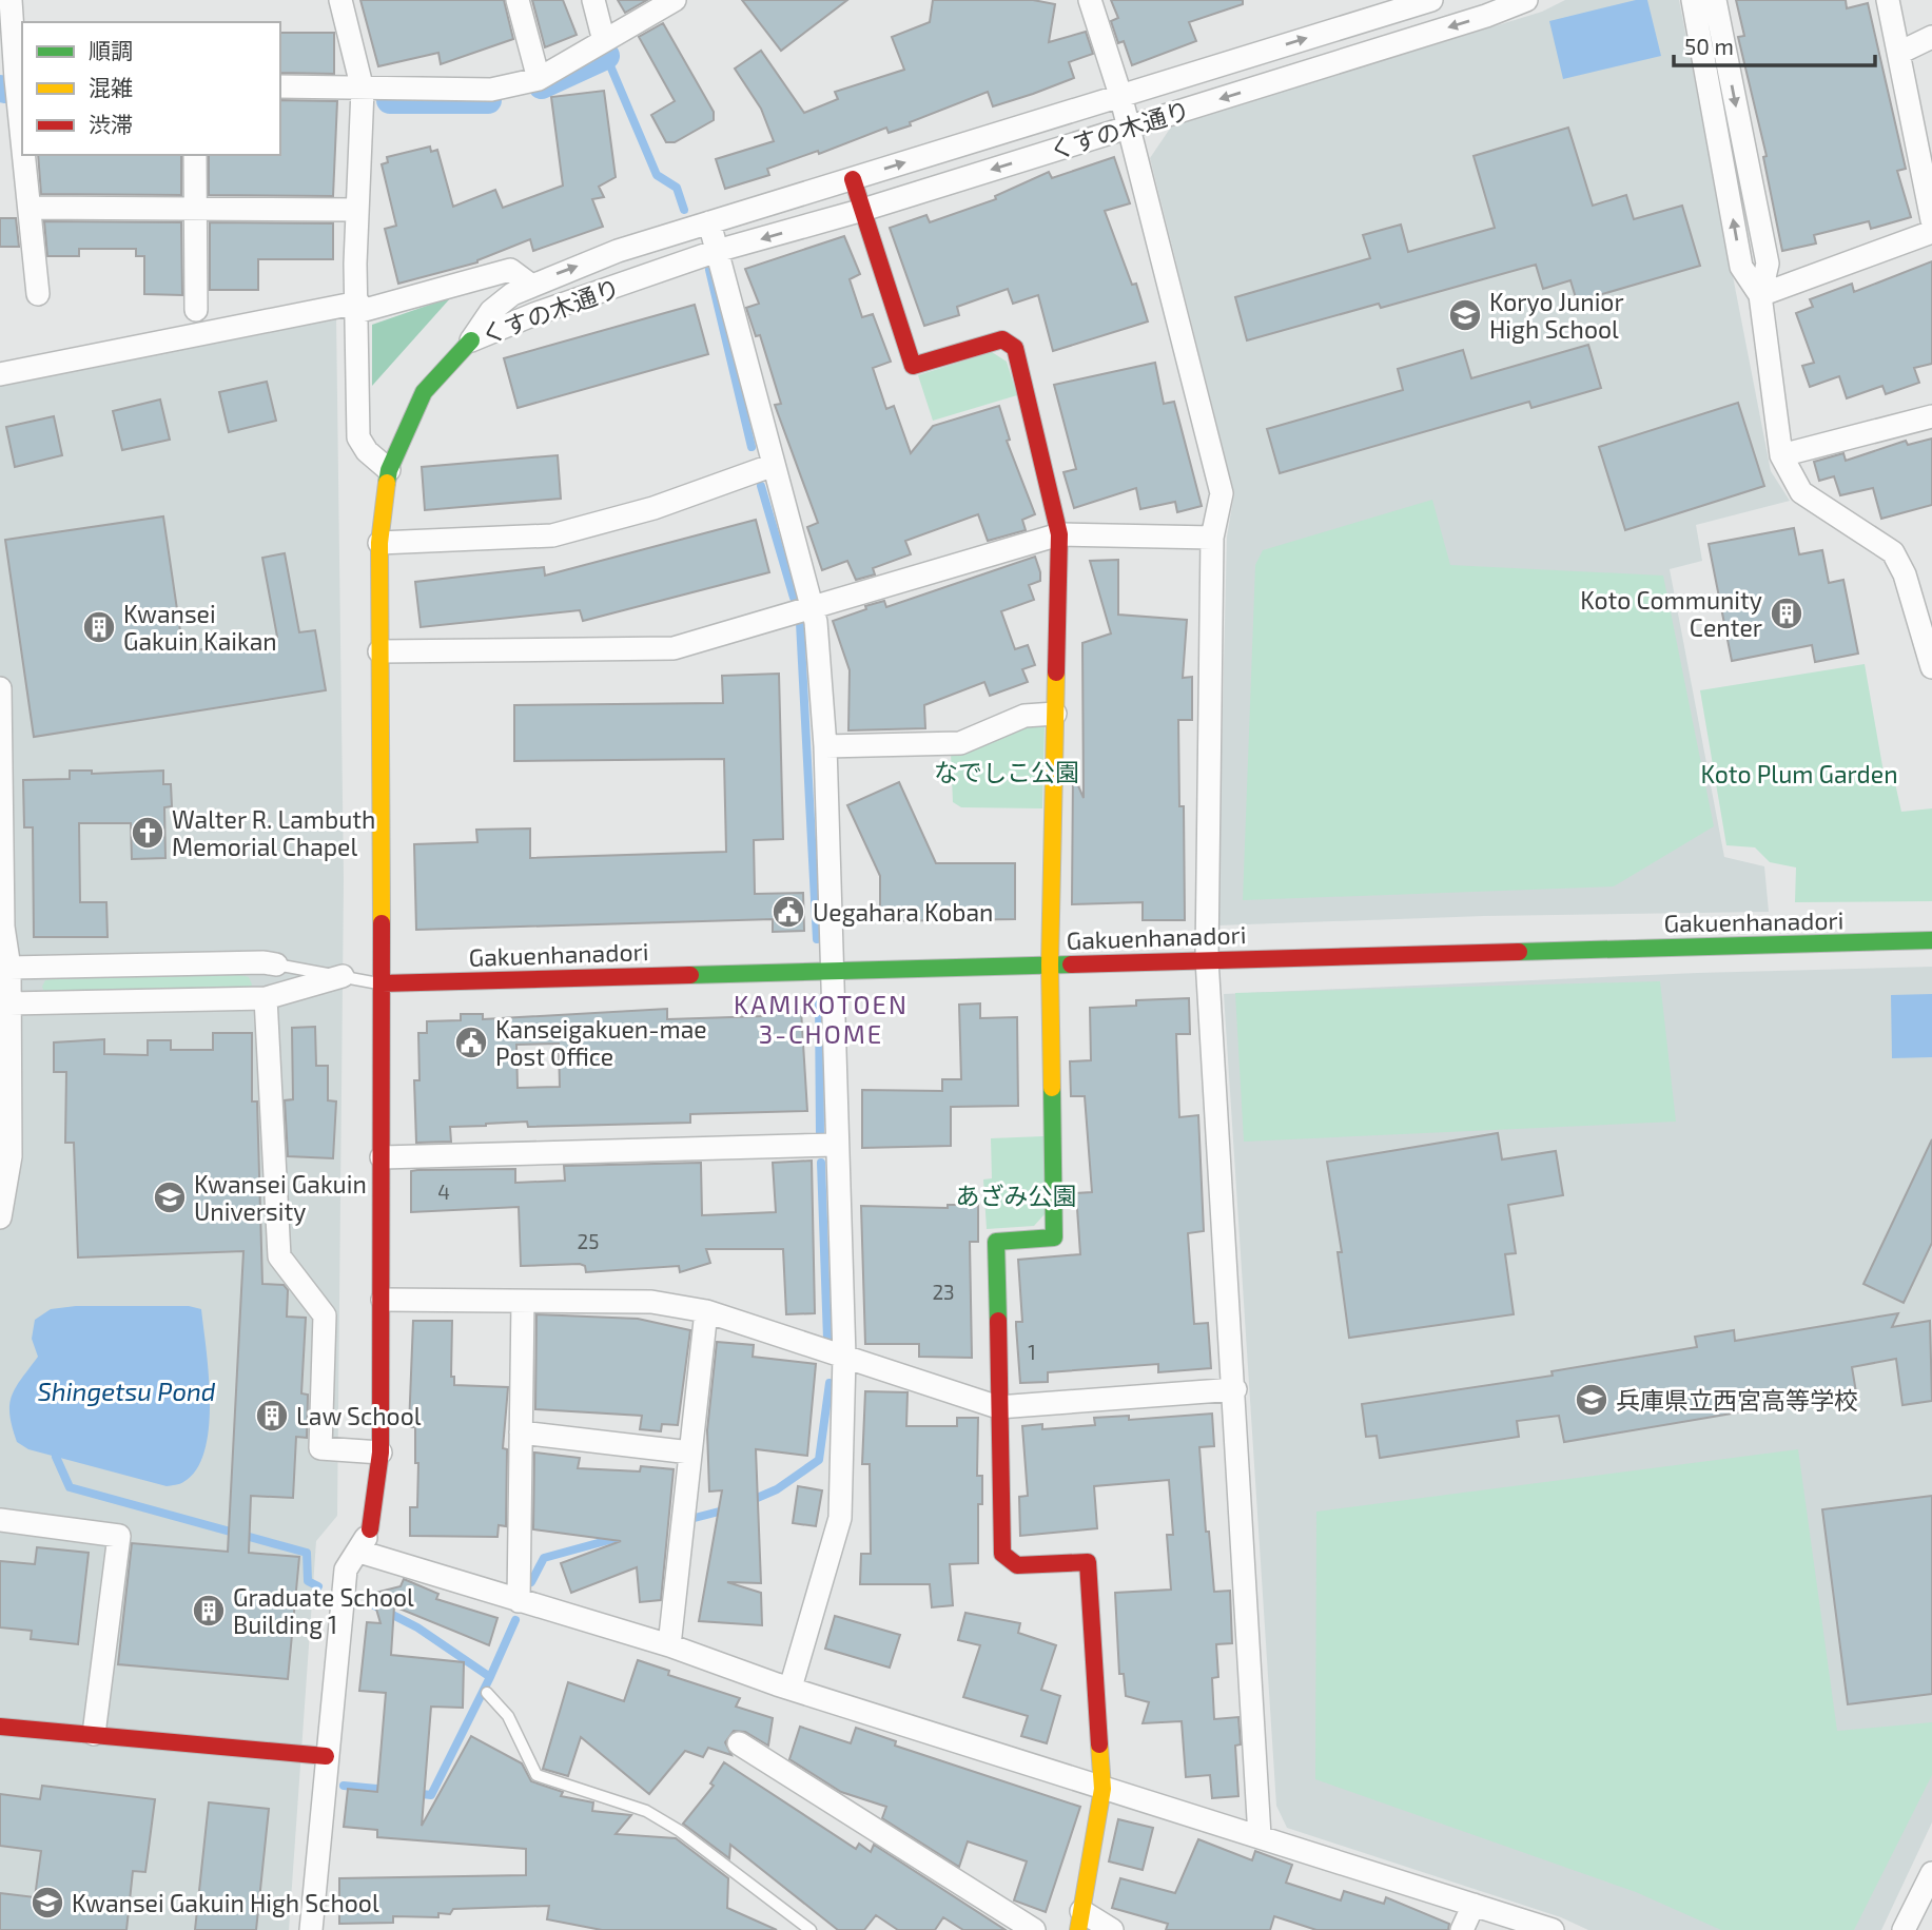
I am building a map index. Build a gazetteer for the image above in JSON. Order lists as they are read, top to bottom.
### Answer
{
  "streets": {
    "street": ["くすの木通り", "Gakuenhanadori"]
  },
  "districts": ["KAMIKOTOEN 3-CHOME"],
  "water": ["Shingetsu Pond"],
  "parks": ["なでしこ公園", "Koto Plum Garden", "あざみ公園"],
  "places": {
    "school or university": [
      "Koryo Junior High School",
      "Kwansei Gakuin University",
      "兵庫県立西宮高等学校",
      "Kwansei Gakuin High School"
    ],
    "building": [
      "Koto Community Center",
      "Kwansei Gakuin Kaikan",
      "Law School",
      "Graduate School Building 1"
    ],
    "church": ["Walter R. Lambuth Memorial Chapel"],
    "public building": ["Uegahara Koban", "Kanseigakuen-mae Post Office"]
  },
  "house_numbers": [
    "4",
    "25",
    "23",
    "1"
  ],
  "legend": ["順調", "混雑", "渋滞"],
  "scale_bar": "50 m"
}
